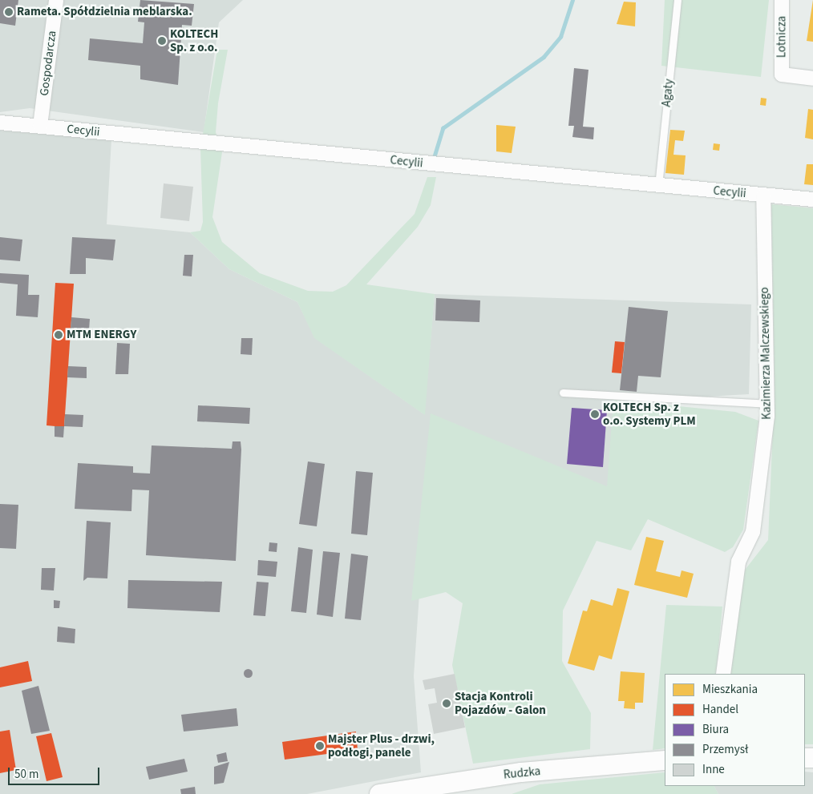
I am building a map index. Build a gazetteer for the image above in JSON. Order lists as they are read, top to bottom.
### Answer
{
  "streets": {
    "street": [
      "Lotnicza",
      "Gospodarcza",
      "Cecylii",
      "Kazimierza Malczewskiego",
      "Rudzka"
    ],
    "lane": ["Agaty"]
  },
  "crossings": [
    ["Gospodarcza", "Cecylii"],
    ["Agaty", "Cecylii"],
    ["Cecylii", "Kazimierza Malczewskiego"]
  ],
  "places": [
    "Rameta. Spółdzielnia meblarska.",
    "KOLTECH Sp. z o.o.",
    "MTM ENERGY",
    "KOLTECH Sp. z o.o. Systemy PLM",
    "Stacja Kontroli Pojazdów - Galon",
    "Majster Plus - drzwi, podłogi, panele"
  ],
  "legend": [
    "Mieszkania",
    "Handel",
    "Biura",
    "Przemysł",
    "Inne"
  ],
  "scale_bar": "50 m"
}
